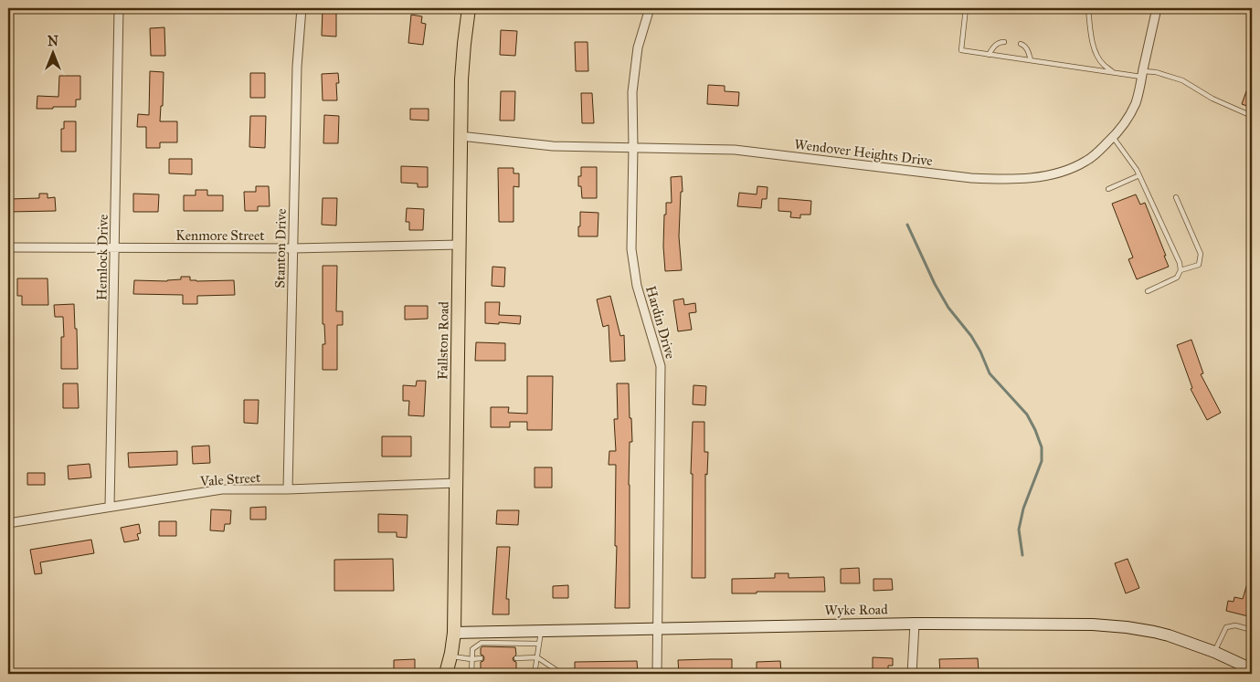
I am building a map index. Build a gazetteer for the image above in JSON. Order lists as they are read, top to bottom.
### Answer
{
  "streets": {
    "main road": ["Fallston Road", "Wyke Road"],
    "street": [
      "Wendover Heights Drive",
      "Kenmore Street",
      "Stanton Drive",
      "Hemlock Drive",
      "Hardin Drive",
      "Vale Street"
    ]
  },
  "crossings": [
    ["Wendover Heights Drive", "Hardin Drive"],
    ["Wendover Heights Drive", "Fallston Road"],
    ["Kenmore Street", "Stanton Drive"],
    ["Kenmore Street", "Hemlock Drive"],
    ["Kenmore Street", "Fallston Road"],
    ["Stanton Drive", "Vale Street"],
    ["Hemlock Drive", "Vale Street"],
    ["Hardin Drive", "Wyke Road"],
    ["Fallston Road", "Vale Street"],
    ["Fallston Road", "Wyke Road"]
  ],
  "north": "top"
}
